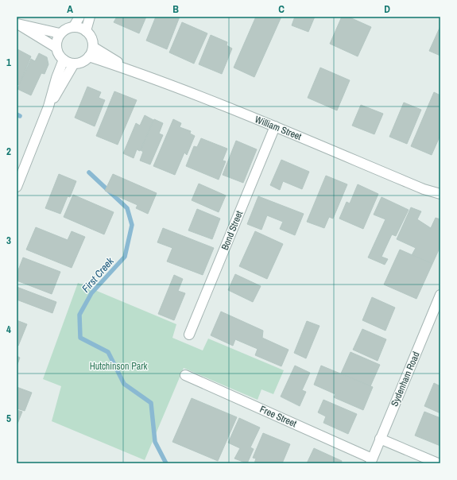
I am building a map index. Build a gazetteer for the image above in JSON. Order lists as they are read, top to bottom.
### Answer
{
  "streets": {
    "street": [
      "William Street",
      "Bond Street",
      "Sydenham Road",
      "Free Street"
    ]
  },
  "crossings": [
    ["William Street", "Bond Street"],
    ["Sydenham Road", "Free Street"]
  ],
  "water": ["First Creek"],
  "parks": ["Hutchinson Park"],
  "grid": {
    "columns": [
      "A",
      "B",
      "C",
      "D"
    ],
    "rows": [
      "1",
      "2",
      "3",
      "4",
      "5"
    ]
  }
}
